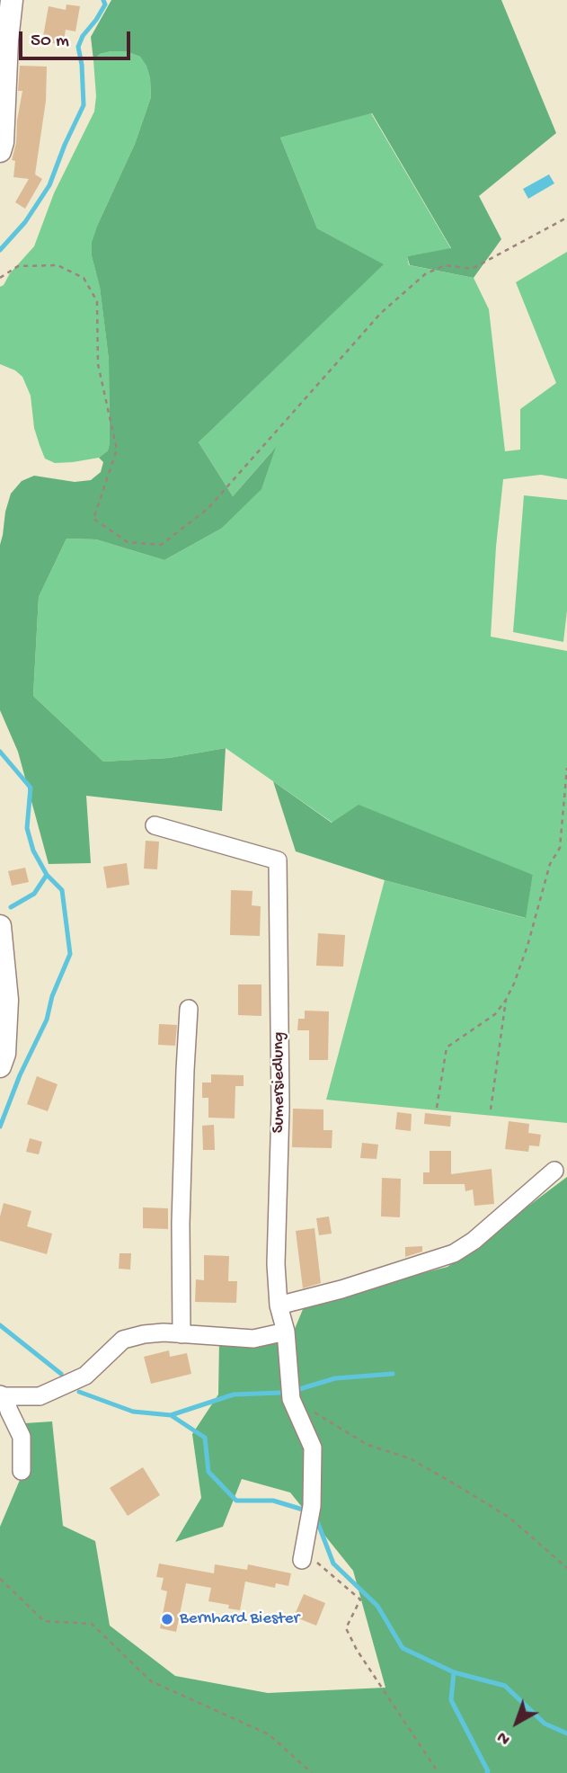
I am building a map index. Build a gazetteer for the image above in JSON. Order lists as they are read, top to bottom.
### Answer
{
  "streets": {
    "street": ["Sumersiedlung"]
  },
  "places": ["Bernhard Biester"],
  "scale_bar": "50 m",
  "north": "bottom left"
}
